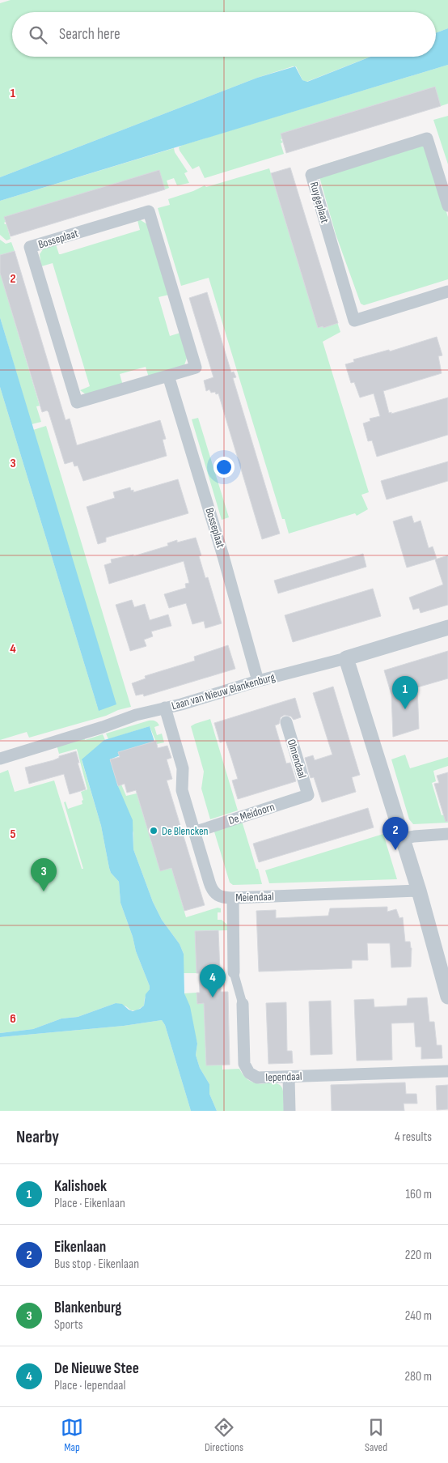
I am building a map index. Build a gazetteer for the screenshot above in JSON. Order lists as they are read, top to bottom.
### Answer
{
  "streets": {
    "street": [
      "Ruygeplaat",
      "Bosseplaat",
      "Laan van Nieuw Blankenburg",
      "Olmendaal",
      "De Meidoorn",
      "Meiendaal",
      "Iependaal"
    ]
  },
  "crossings": [
    ["Bosseplaat", "Laan van Nieuw Blankenburg"],
    ["Laan van Nieuw Blankenburg", "Meiendaal"],
    ["Olmendaal", "De Meidoorn"],
    ["De Meidoorn", "Meiendaal"],
    ["Meiendaal", "Iependaal"]
  ],
  "places": ["De Blencken"],
  "page": {
    "search": "Search here",
    "pins": [
      "1",
      "2",
      "3",
      "4"
    ],
    "heading": ["Nearby", "4 results"],
    "list": [
      {
        "mark": "1",
        "name": "Kalishoek",
        "note": "Place · Eikenlaan",
        "value": "160 m"
      },
      {
        "mark": "2",
        "name": "Eikenlaan",
        "note": "Bus stop · Eikenlaan",
        "value": "220 m"
      },
      {
        "mark": "3",
        "name": "Blankenburg",
        "note": "Sports",
        "value": "240 m"
      },
      {
        "mark": "4",
        "name": "De Nieuwe Stee",
        "note": "Place · Iependaal",
        "value": "280 m"
      }
    ],
    "nav": ["Map", "Directions", "Saved"]
  },
  "grid": {
    "rows": [
      "1",
      "2",
      "3",
      "4",
      "5",
      "6"
    ]
  }
}
